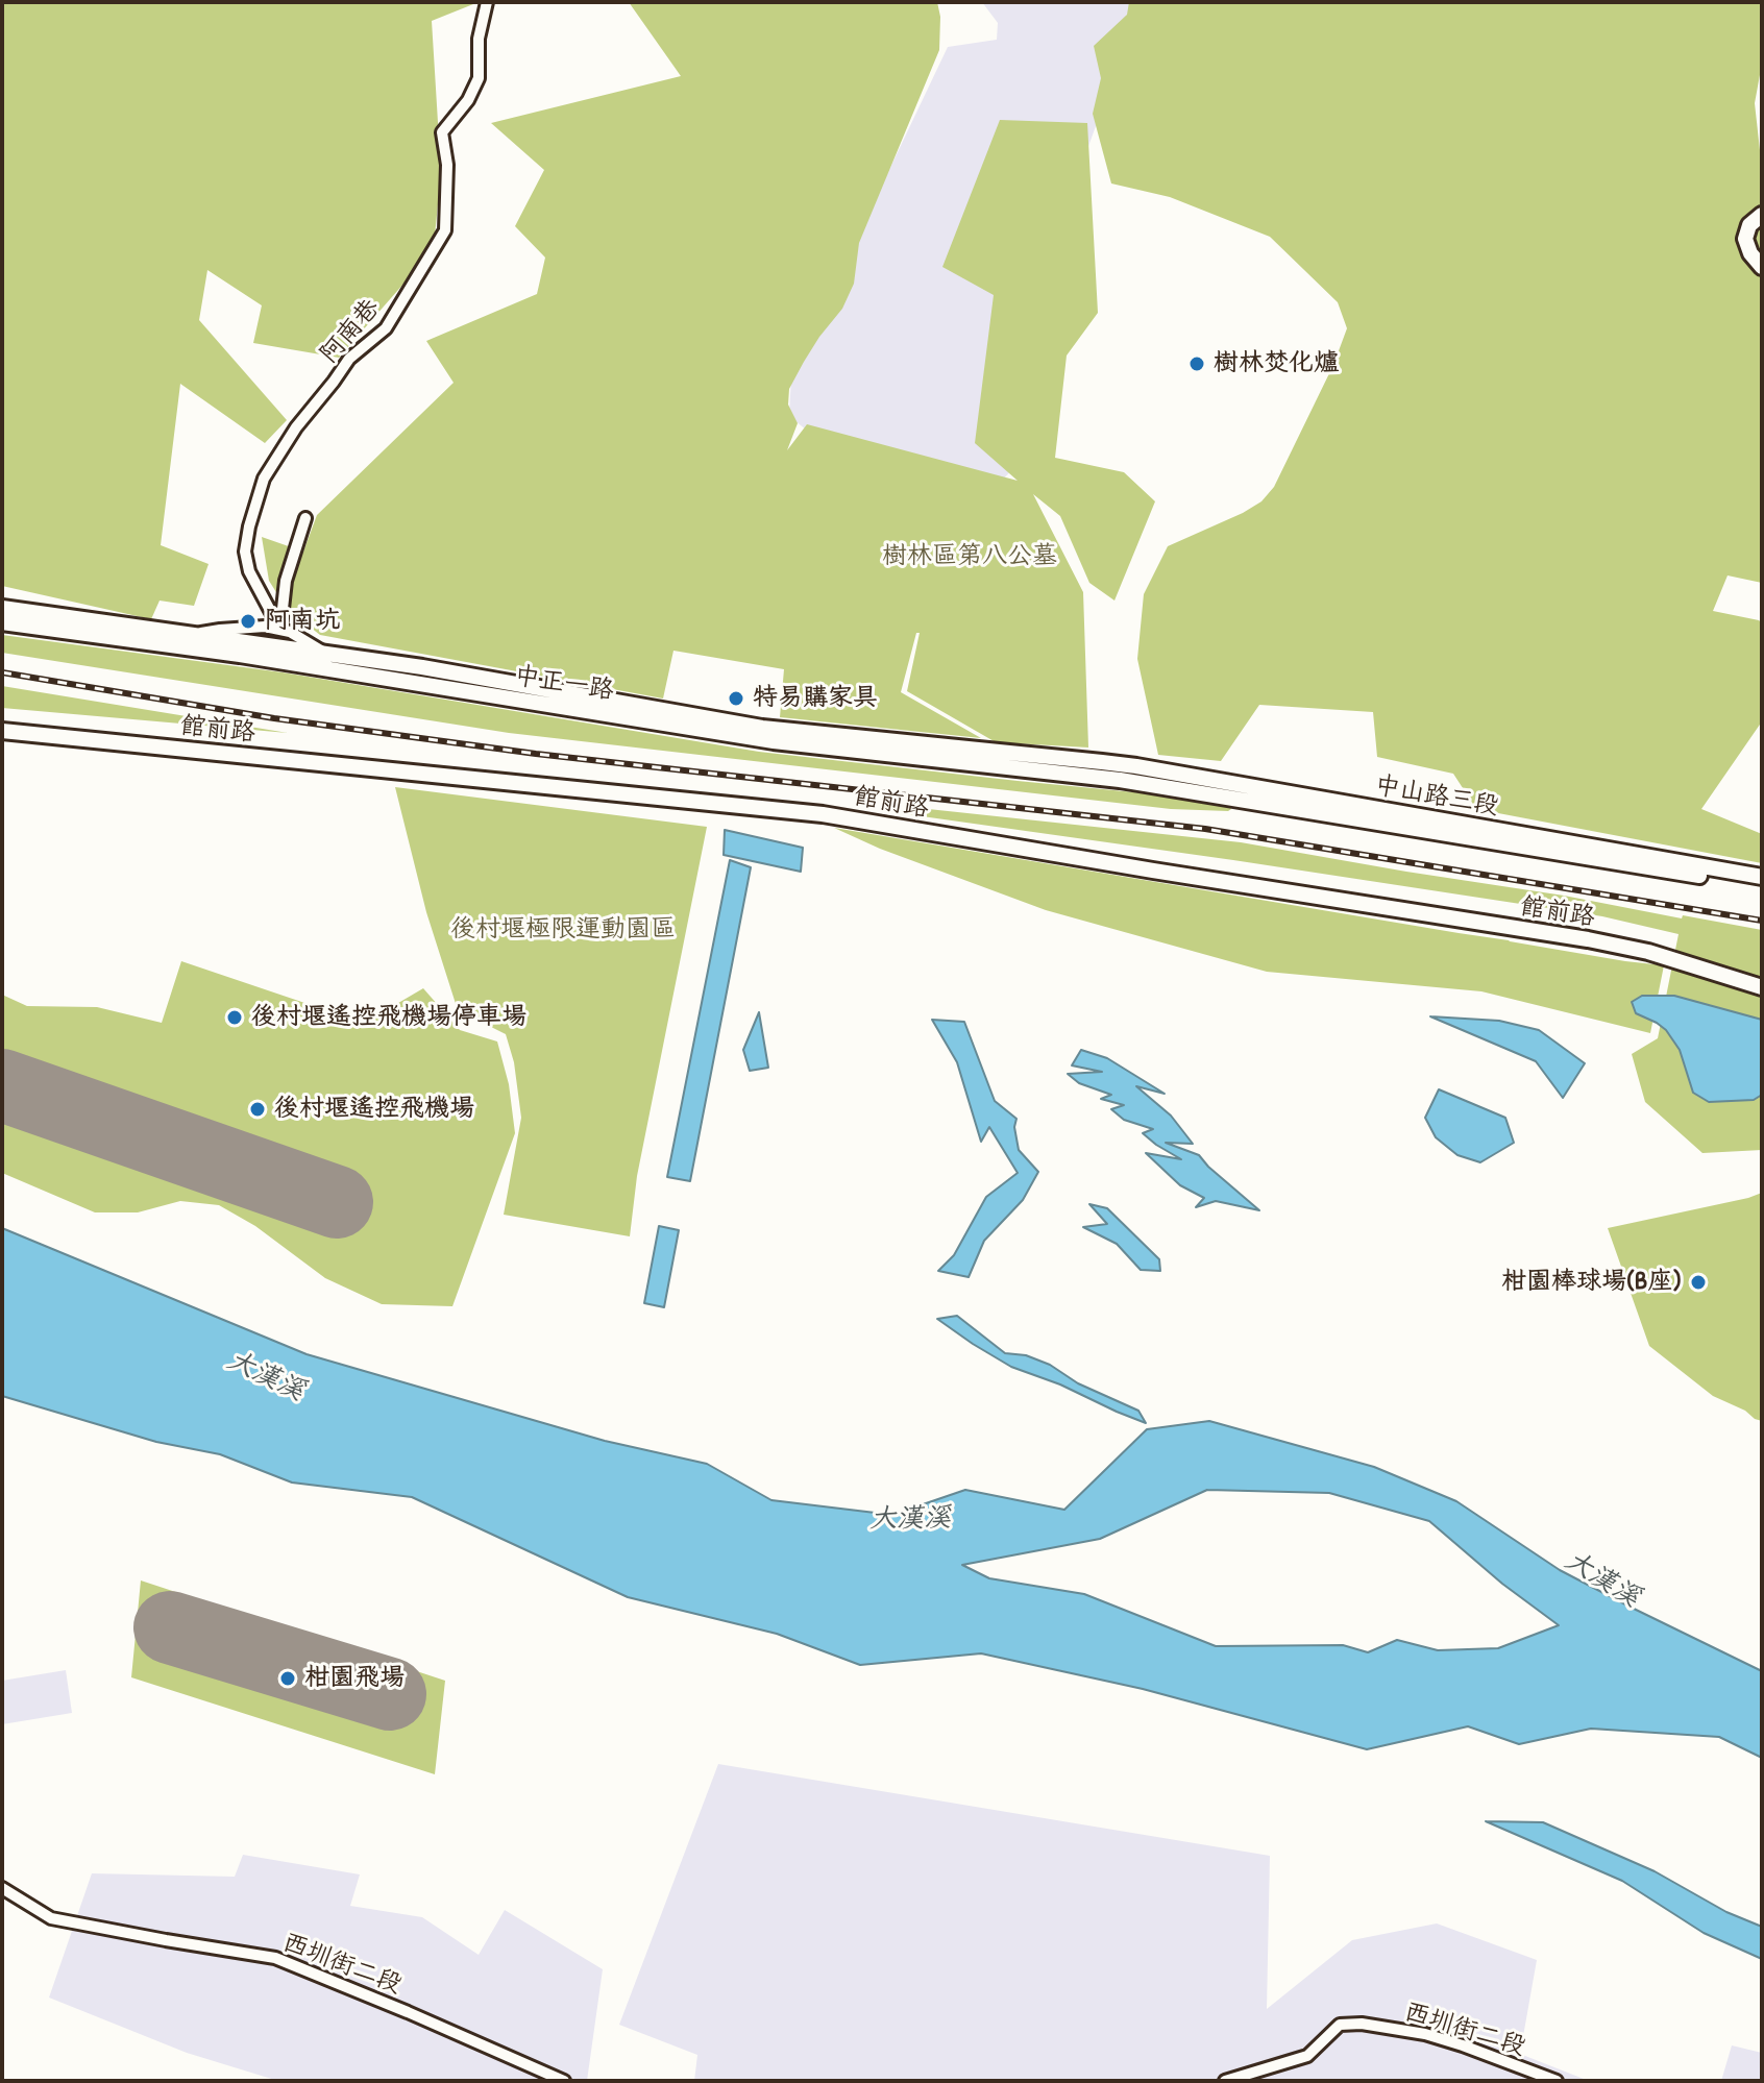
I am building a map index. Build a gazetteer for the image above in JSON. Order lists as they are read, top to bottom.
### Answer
{
  "streets": {
    "main road": ["中正一路", "館前路", "中山路三段"],
    "street": ["阿南巷", "西圳街二段"]
  },
  "crossings": [
    ["中正一路", "中山路三段"]
  ],
  "water": ["大漢溪"],
  "parks": ["樹林區第八公墓", "後村堰極限運動園區"],
  "places": [
    "樹林焚化爐",
    "阿南坑",
    "特易購家具",
    "後村堰遙控飛機場停車場",
    "後村堰遙控飛機場",
    "柑園棒球場(B座)",
    "柑園飛場"
  ]
}
